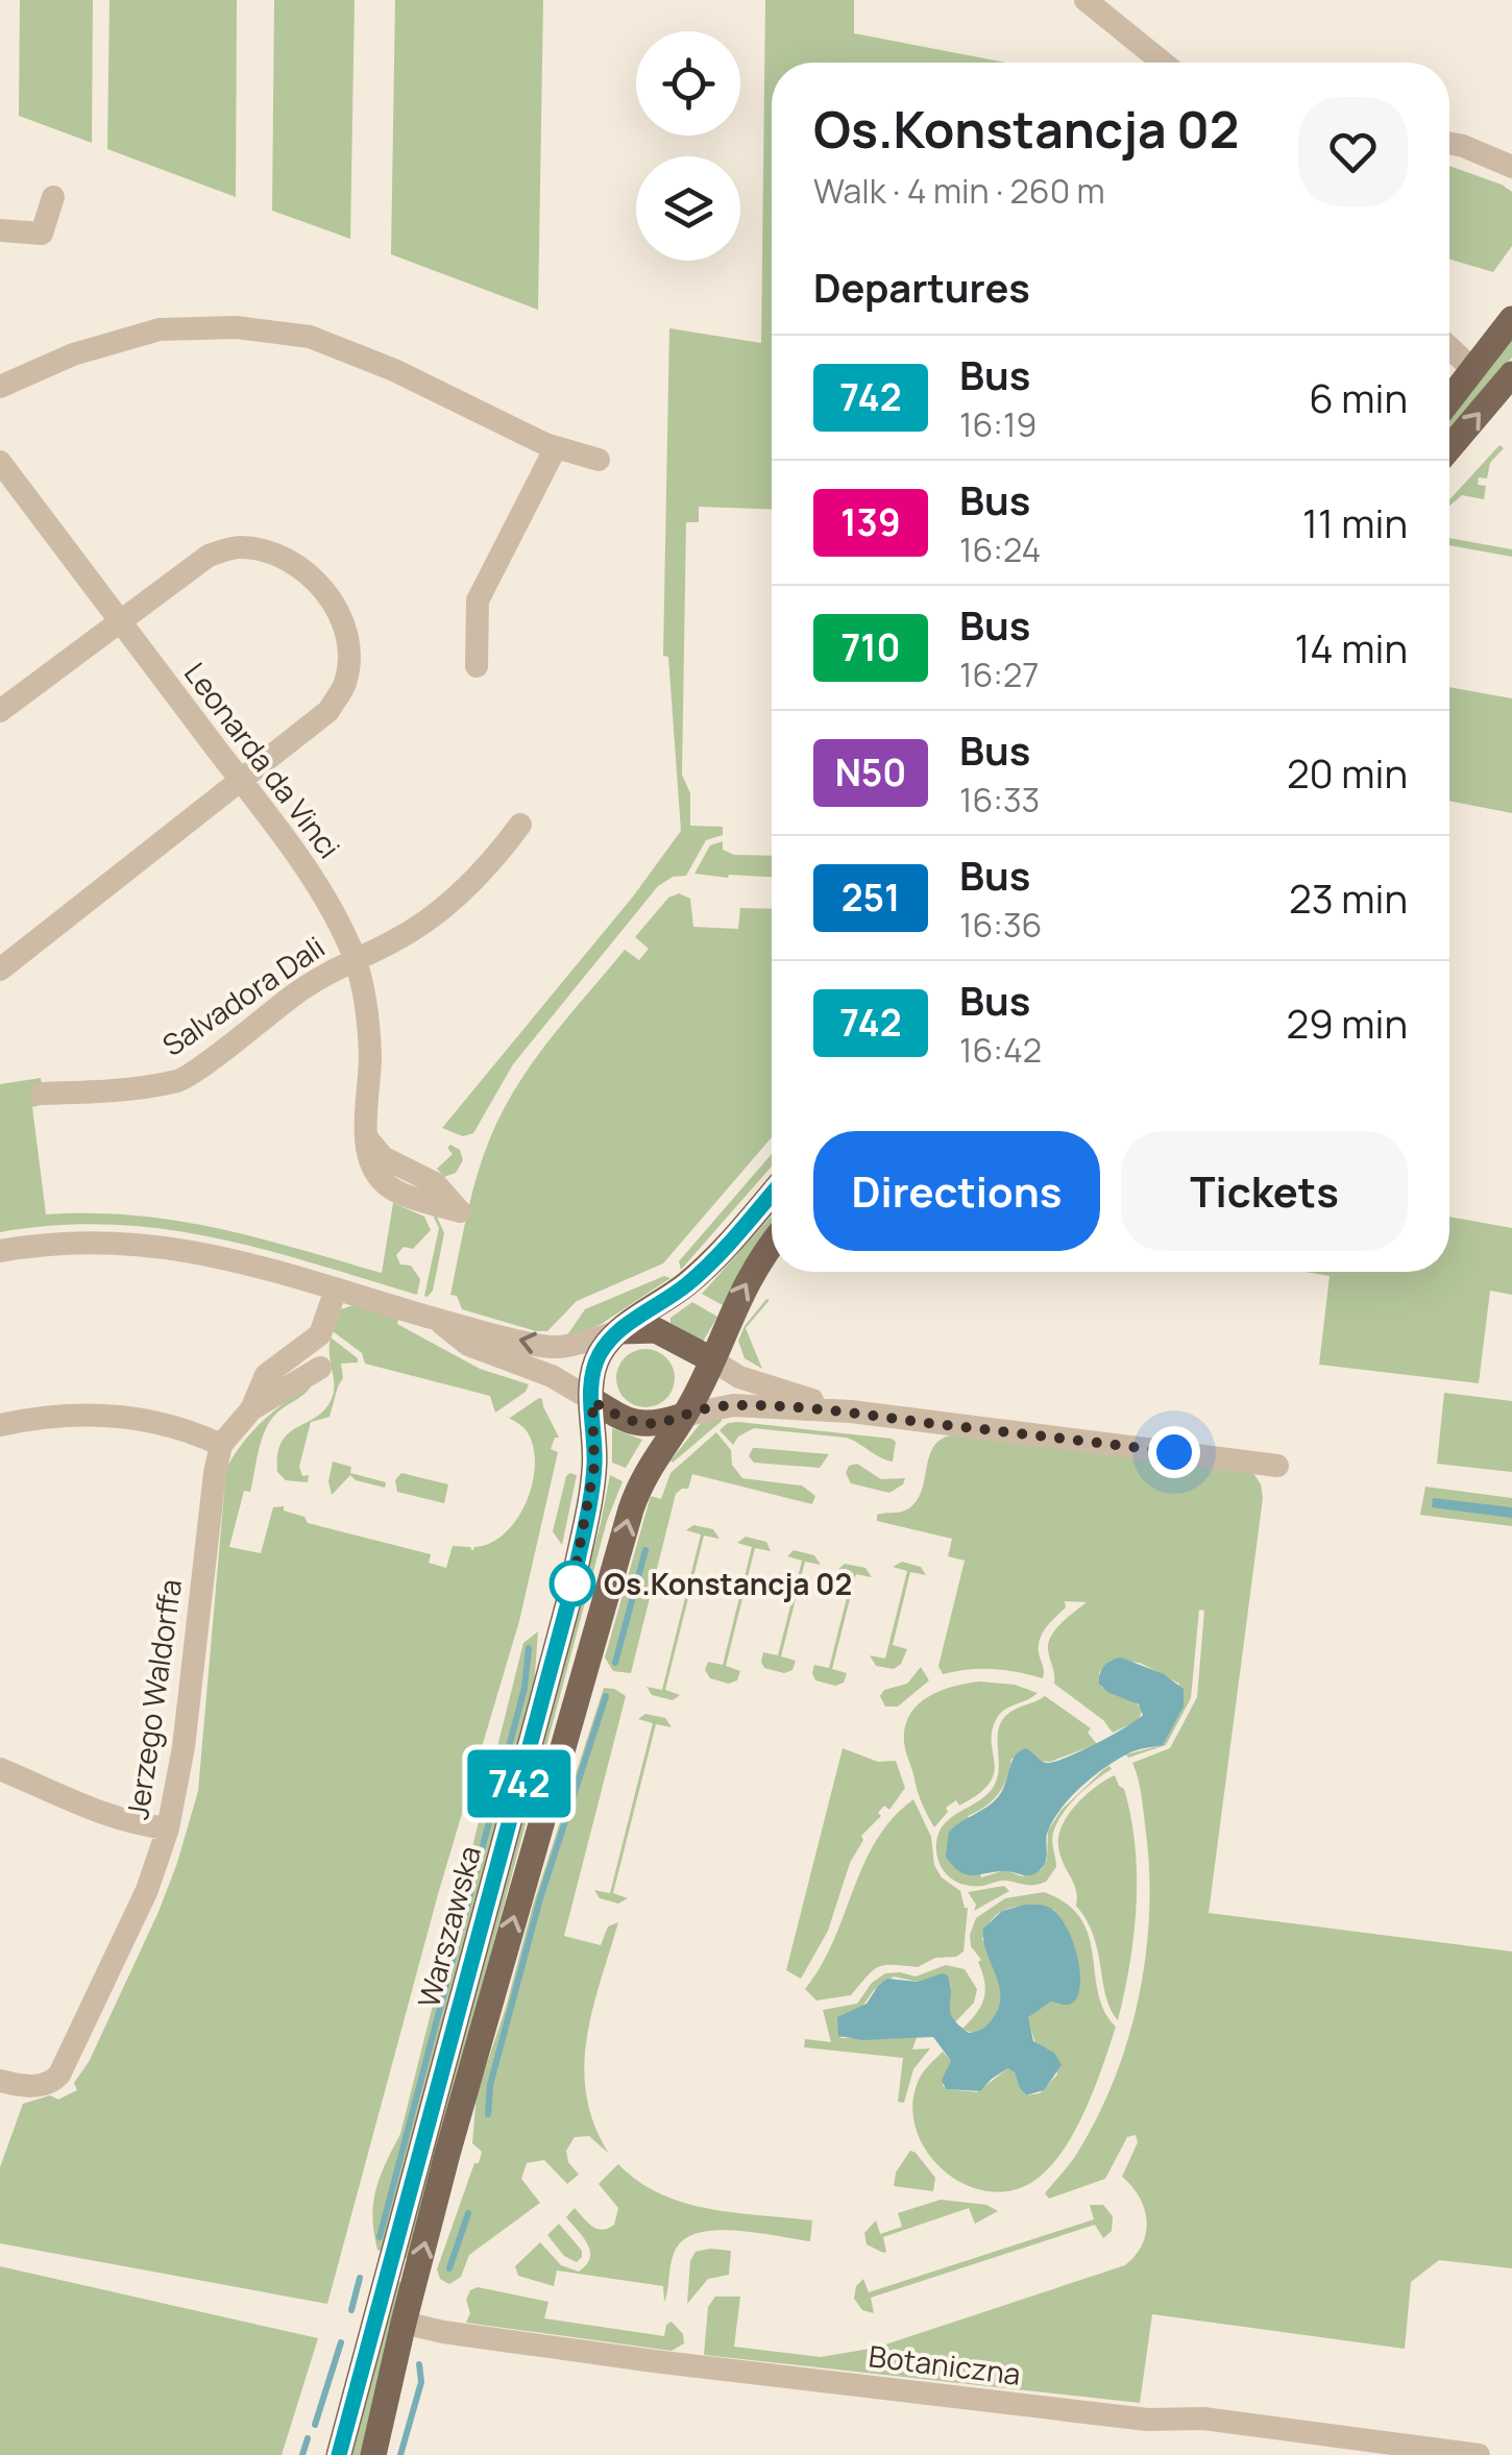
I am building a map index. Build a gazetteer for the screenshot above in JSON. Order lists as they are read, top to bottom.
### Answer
{
  "streets": {
    "main road": ["Warszawska"],
    "street": [
      "Leonarda da Vinci",
      "Salvadora Dali",
      "Jerzego Waldorffa",
      "Botaniczna"
    ]
  },
  "crossings": [
    ["Leonarda da Vinci", "Salvadora Dali"],
    ["Warszawska", "Botaniczna"]
  ],
  "places": ["Os.Konstancja 02"],
  "lines": ["bus line 742"],
  "page": {
    "on_map": "742",
    "heading": [
      ["Os.Konstancja 02", "Walk · 4 min · 260 m"],
      "Departures"
    ],
    "list": [
      {
        "mark": "742",
        "name": "Bus",
        "note": "16:19",
        "value": "6 min"
      },
      {
        "mark": "139",
        "name": "Bus",
        "note": "16:24",
        "value": "11 min"
      },
      {
        "mark": "710",
        "name": "Bus",
        "note": "16:27",
        "value": "14 min"
      },
      {
        "mark": "N50",
        "name": "Bus",
        "note": "16:33",
        "value": "20 min"
      },
      {
        "mark": "251",
        "name": "Bus",
        "note": "16:36",
        "value": "23 min"
      },
      {
        "mark": "742",
        "name": "Bus",
        "note": "16:42",
        "value": "29 min"
      }
    ],
    "buttons": ["Directions", "Tickets"]
  }
}
